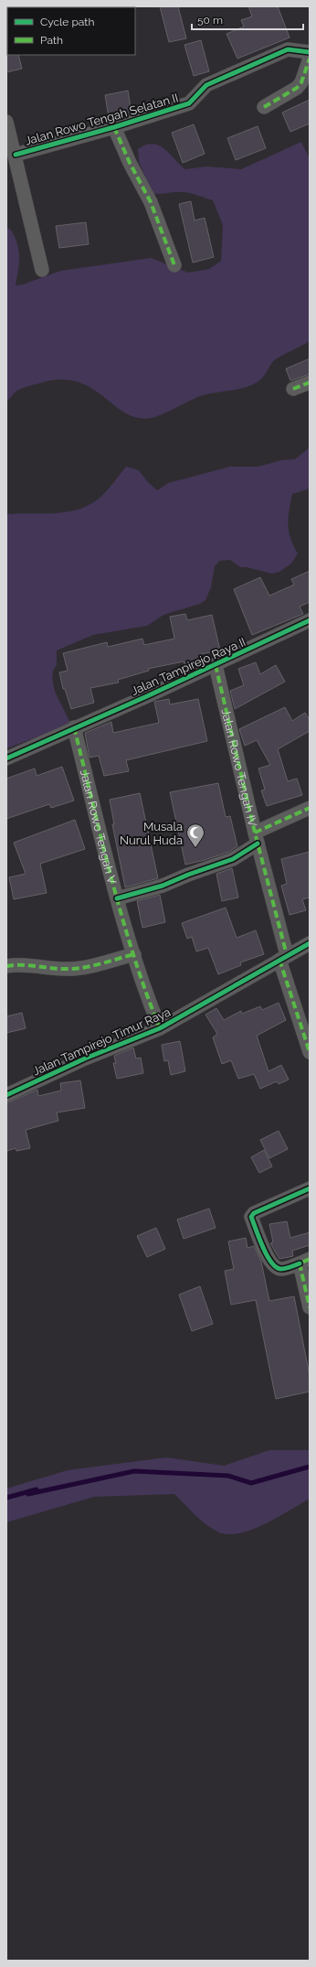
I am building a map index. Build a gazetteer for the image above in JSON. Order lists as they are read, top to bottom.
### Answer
{
  "streets": {
    "street": [
      "Jalan Rowo Tengah Selatan II",
      "Jalan Tampirejo Raya II",
      "Jalan Rowo Tengah IV",
      "Jalan Rowo Tengah V",
      "Jalan Tampirejo Timur Raya"
    ]
  },
  "crossings": [
    ["Jalan Tampirejo Raya II", "Jalan Rowo Tengah IV"],
    ["Jalan Tampirejo Raya II", "Jalan Rowo Tengah V"],
    ["Jalan Rowo Tengah IV", "Jalan Tampirejo Timur Raya"],
    ["Jalan Rowo Tengah V", "Jalan Tampirejo Timur Raya"]
  ],
  "places": {
    "mosque": ["Musala Nurul Huda"]
  },
  "legend": ["Cycle path", "Path"],
  "scale_bar": "50 m"
}
